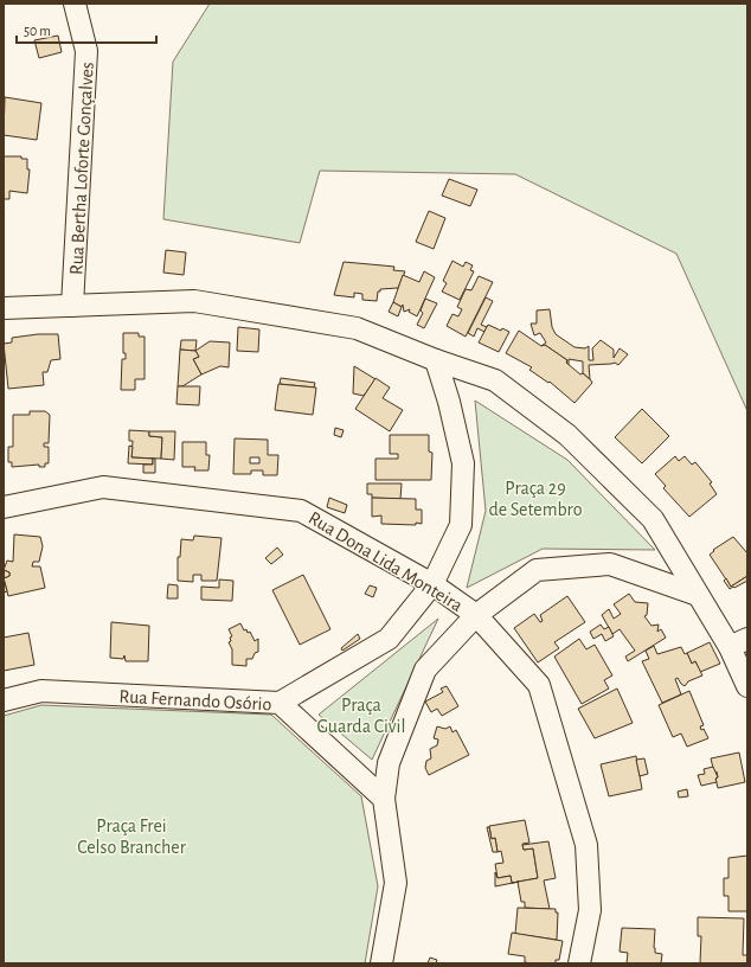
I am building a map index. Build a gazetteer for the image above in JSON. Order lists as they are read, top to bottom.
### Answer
{
  "streets": {
    "street": ["Rua Bertha Loforte Gonçalves", "Rua Dona Lida Monteira", "Rua Fernando Osório"]
  },
  "parks": ["Praça 29 de Setembro", "Praça Guarda Civil", "Praça Frei Celso Brancher"],
  "scale_bar": "50 m"
}
